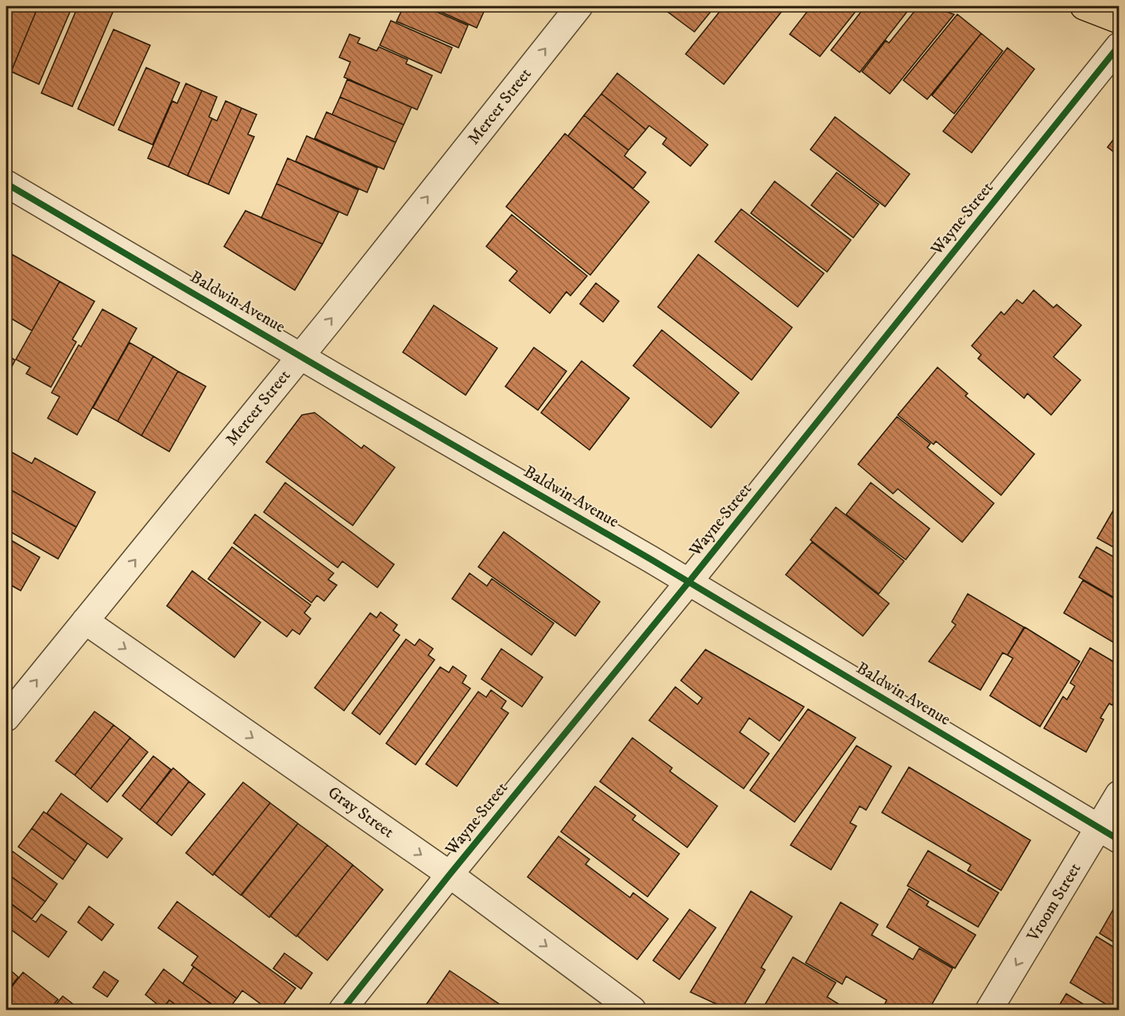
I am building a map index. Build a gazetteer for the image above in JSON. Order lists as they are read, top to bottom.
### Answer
{
  "streets": {
    "street": [
      "Mercer Street",
      "Wayne Street",
      "Baldwin Avenue",
      "Gray Street",
      "Vroom Street"
    ]
  },
  "crossings": [
    ["Mercer Street", "Baldwin Avenue"],
    ["Mercer Street", "Gray Street"],
    ["Wayne Street", "Baldwin Avenue"],
    ["Wayne Street", "Gray Street"],
    ["Baldwin Avenue", "Vroom Street"]
  ],
  "one_way": ["Mercer Street", "Gray Street", "Vroom Street"]
}
